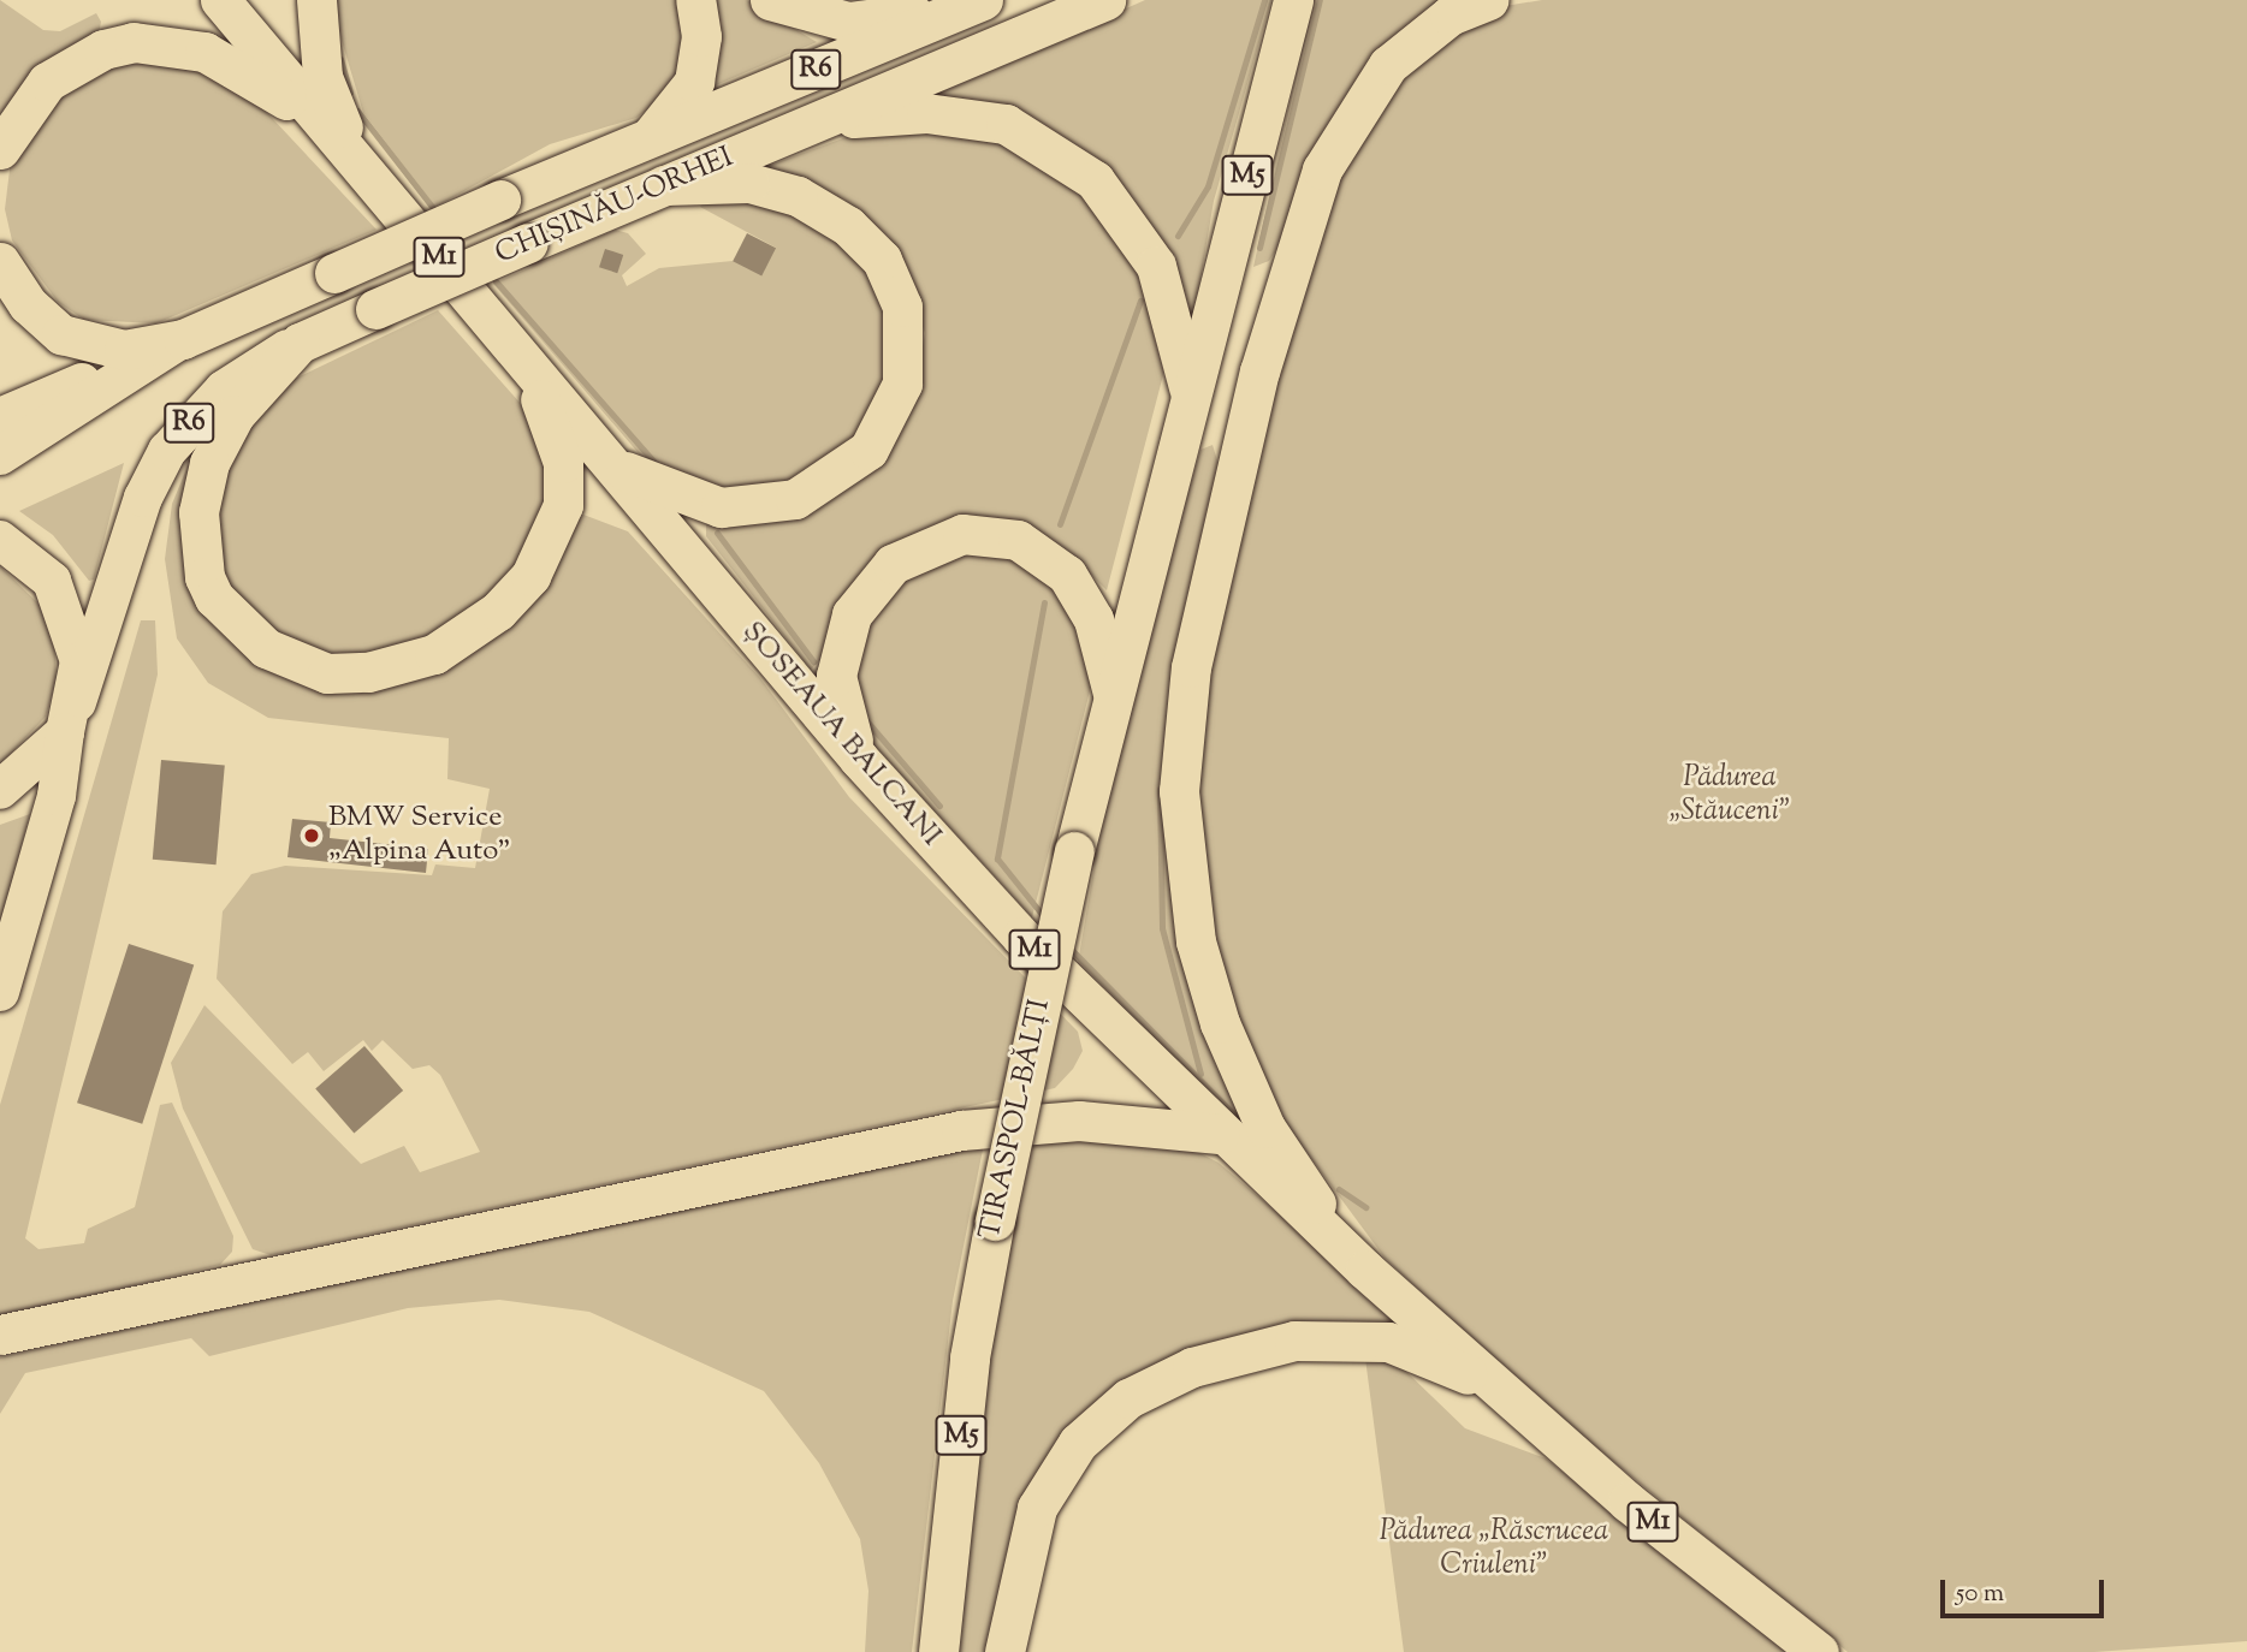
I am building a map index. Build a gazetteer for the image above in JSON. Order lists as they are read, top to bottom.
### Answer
{
  "streets": {
    "highway": [
      "R6",
      "M5",
      "CHIȘINĂU-ORHEI",
      "M1",
      "ȘOSEAUA BALCANI",
      "TIRASPOL-BĂLȚI"
    ]
  },
  "crossings": [
    ["R6", "CHIȘINĂU-ORHEI"],
    ["M5", "TIRASPOL-BĂLȚI"],
    ["M1", "ȘOSEAUA BALCANI"]
  ],
  "parks": ["Pădurea „Stăuceni”", "Pădurea „Răscrucea Criuleni”"],
  "places": ["BMW Service „Alpina Auto”"],
  "scale_bar": "50 m"
}
